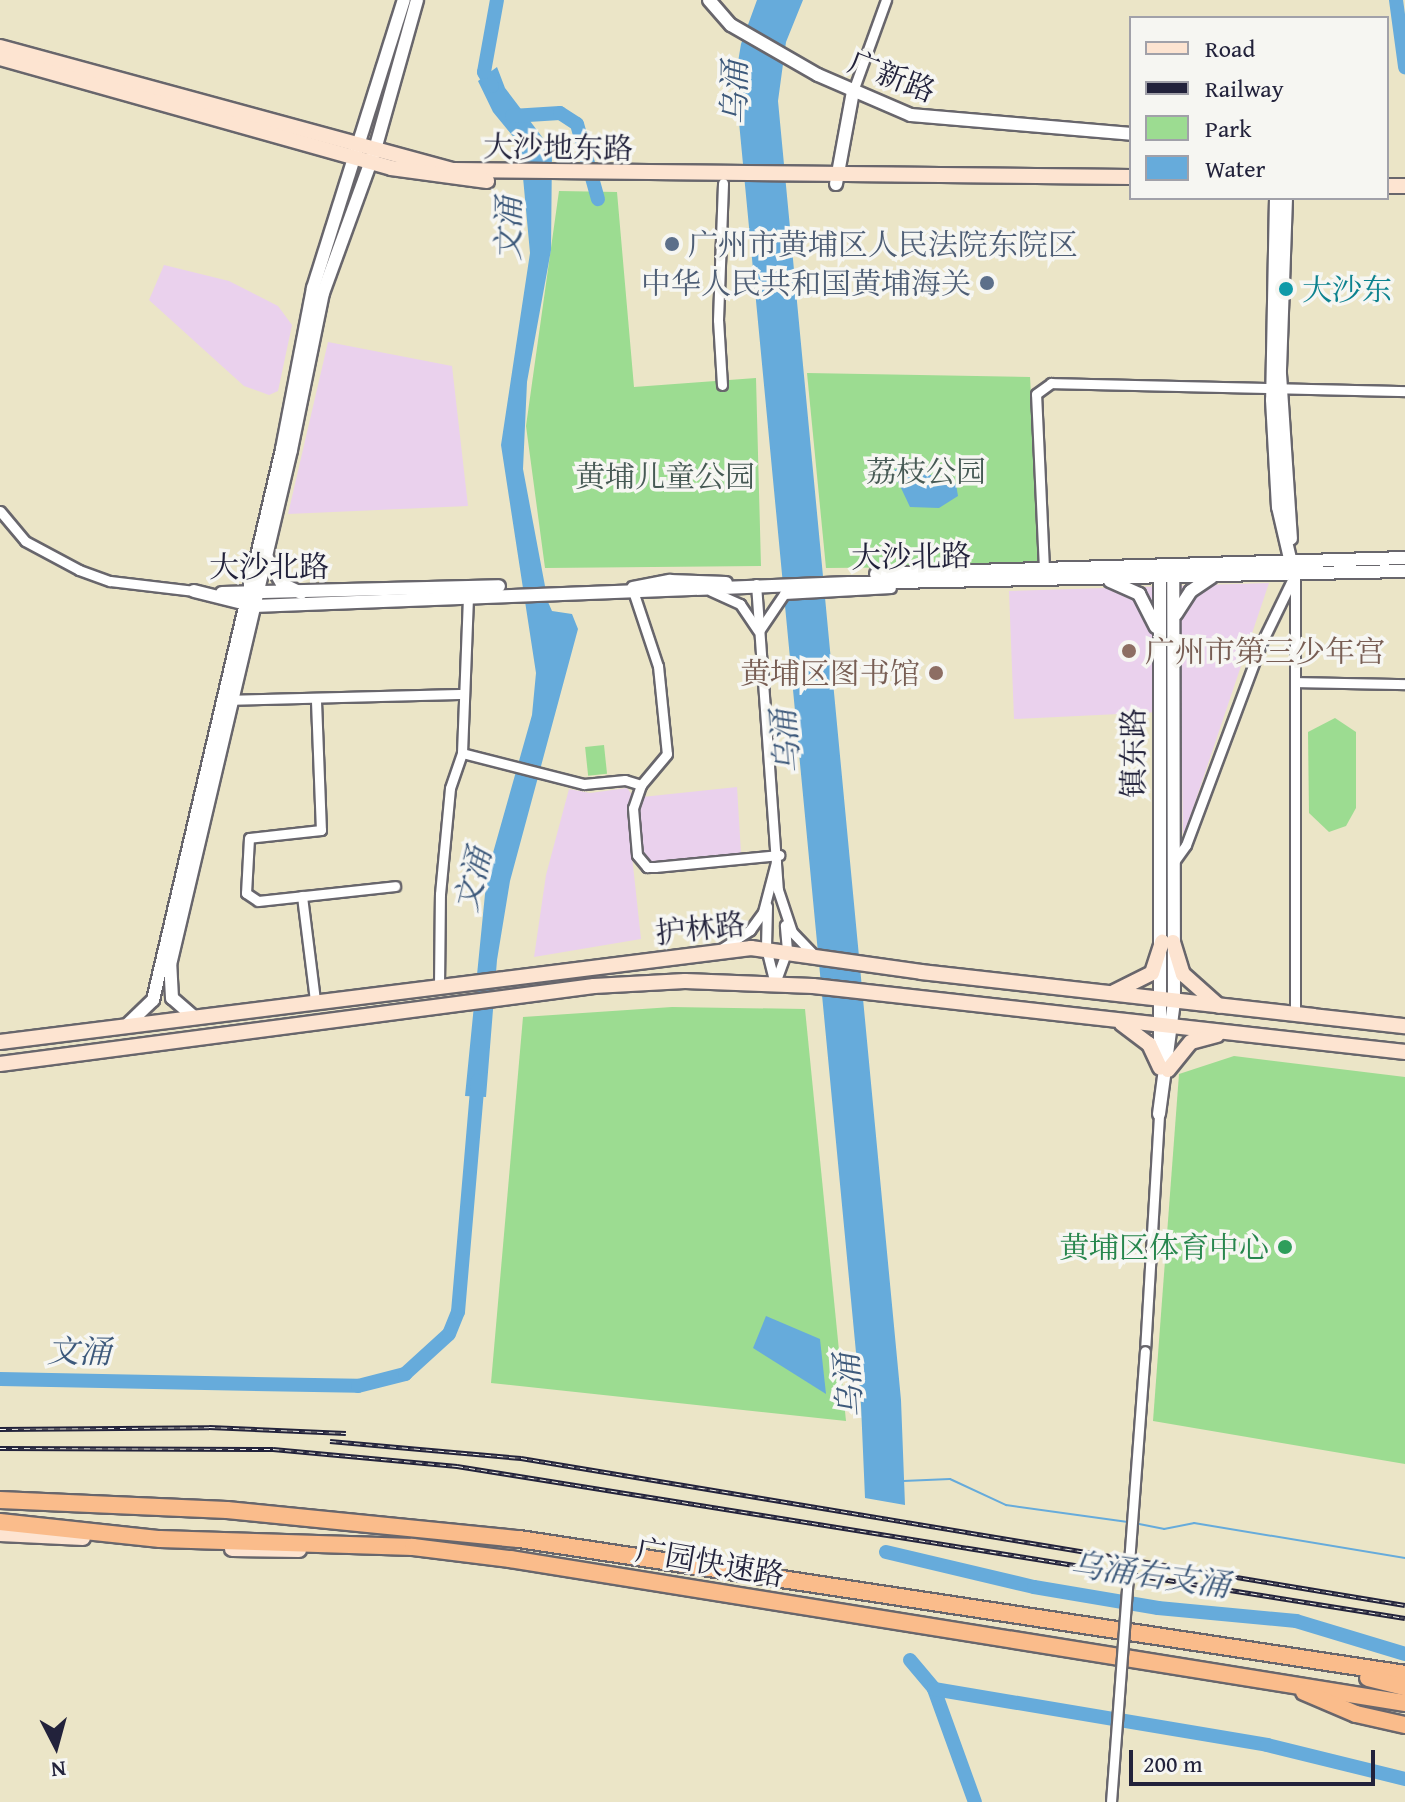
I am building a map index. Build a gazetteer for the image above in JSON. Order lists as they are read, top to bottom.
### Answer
{
  "streets": {
    "highway": ["广园快速路"],
    "main road": ["大沙地东路", "护林路"],
    "street": ["广新路", "大沙北路", "镇东路"]
  },
  "crossings": [
    ["大沙北路", "镇东路"],
    ["镇东路", "护林路"]
  ],
  "water": ["乌涌", "文涌", "乌涌右支涌"],
  "parks": ["荔枝公园", "黄埔儿童公园"],
  "places": [
    "广州市黄埔区人民法院东院区",
    "中华人民共和国黄埔海关",
    "大沙东",
    "广州市第三少年宫",
    "黄埔区图书馆",
    "黄埔区体育中心"
  ],
  "legend": [
    "Road",
    "Railway",
    "Park",
    "Water"
  ],
  "scale_bar": "200 m",
  "north": "bottom"
}
